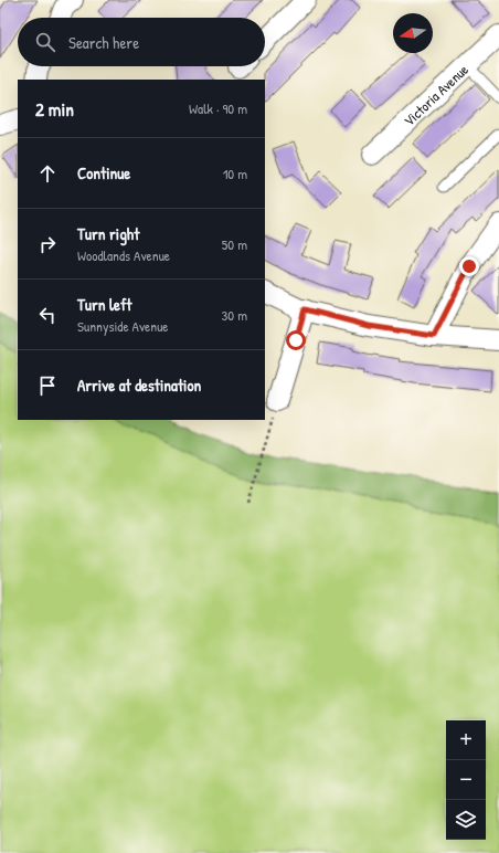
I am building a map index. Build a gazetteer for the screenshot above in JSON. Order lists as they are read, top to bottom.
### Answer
{
  "streets": {
    "street": ["Victoria Avenue"]
  },
  "north": "left",
  "page": {
    "search": "Search here",
    "heading": ["2 min", "Walk · 90 m"],
    "list": [
      ["Continue", "10 m"],
      ["Turn right", "Woodlands Avenue", "50 m"],
      ["Turn left", "Sunnyside Avenue", "30 m"],
      "Arrive at destination"
    ],
    "map_buttons": ["+", "−"]
  }
}
